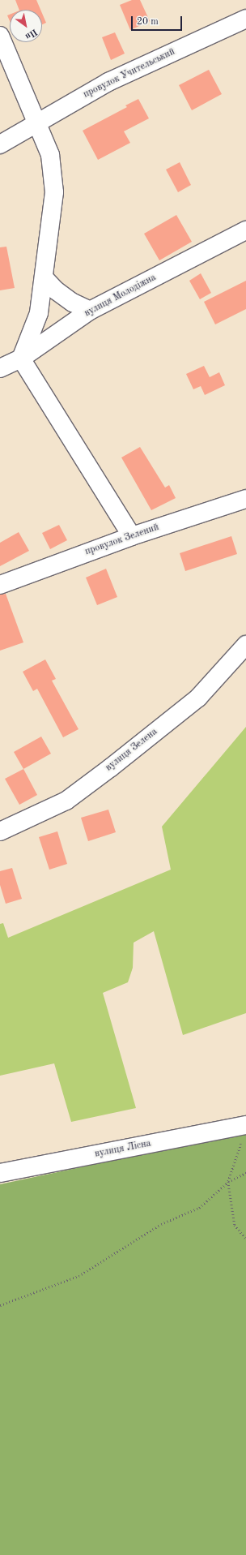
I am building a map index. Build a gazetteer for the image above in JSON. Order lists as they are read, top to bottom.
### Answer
{
  "streets": {
    "street": [
      "провулок Учительський",
      "вулиця Молодіжна",
      "провулок Зелений",
      "вулиця Зелена",
      "вулиця Лісна"
    ]
  },
  "scale_bar": "20 m",
  "north": "bottom right"
}
